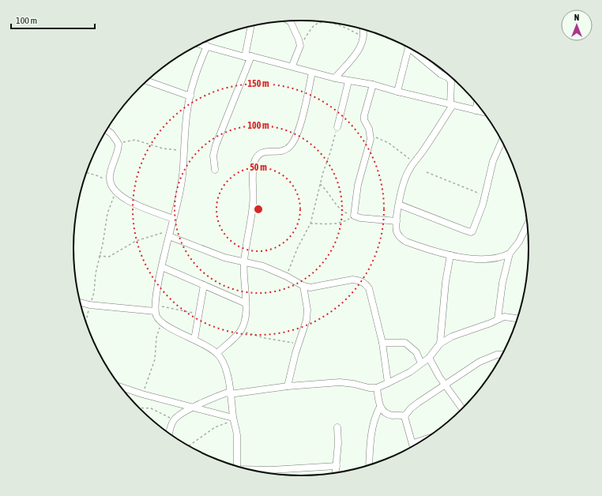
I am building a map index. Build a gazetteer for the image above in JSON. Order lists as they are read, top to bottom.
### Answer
{
  "scale_bar": "100 m",
  "north": "top",
  "rings": ["150 m", "100 m", "50 m"]
}
